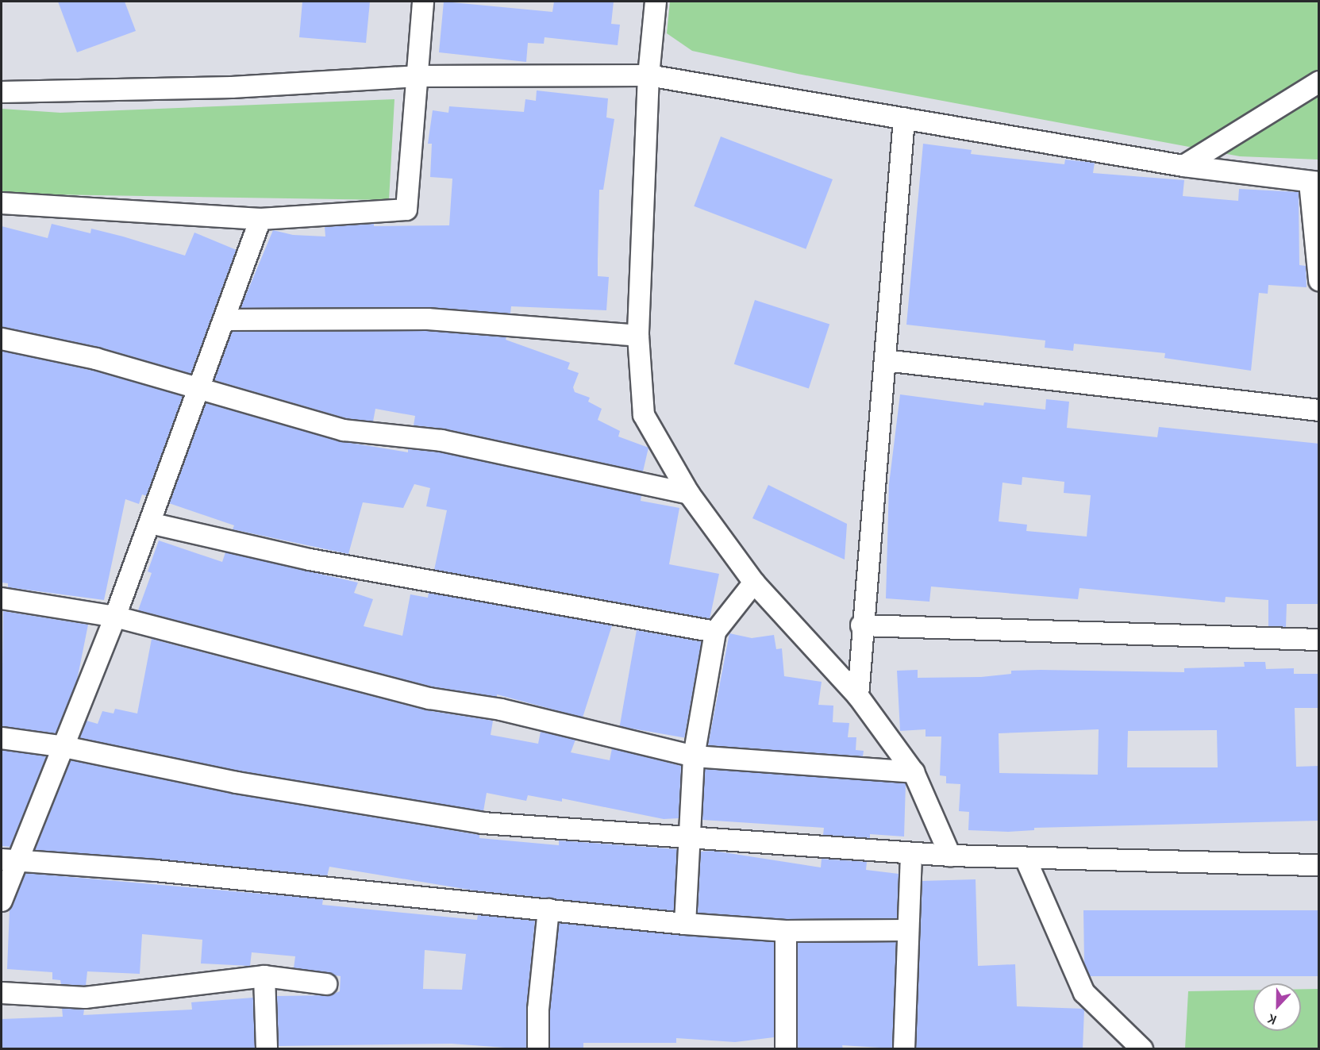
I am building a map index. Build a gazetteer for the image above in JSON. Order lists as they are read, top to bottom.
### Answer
{
  "north": "bottom"
}
